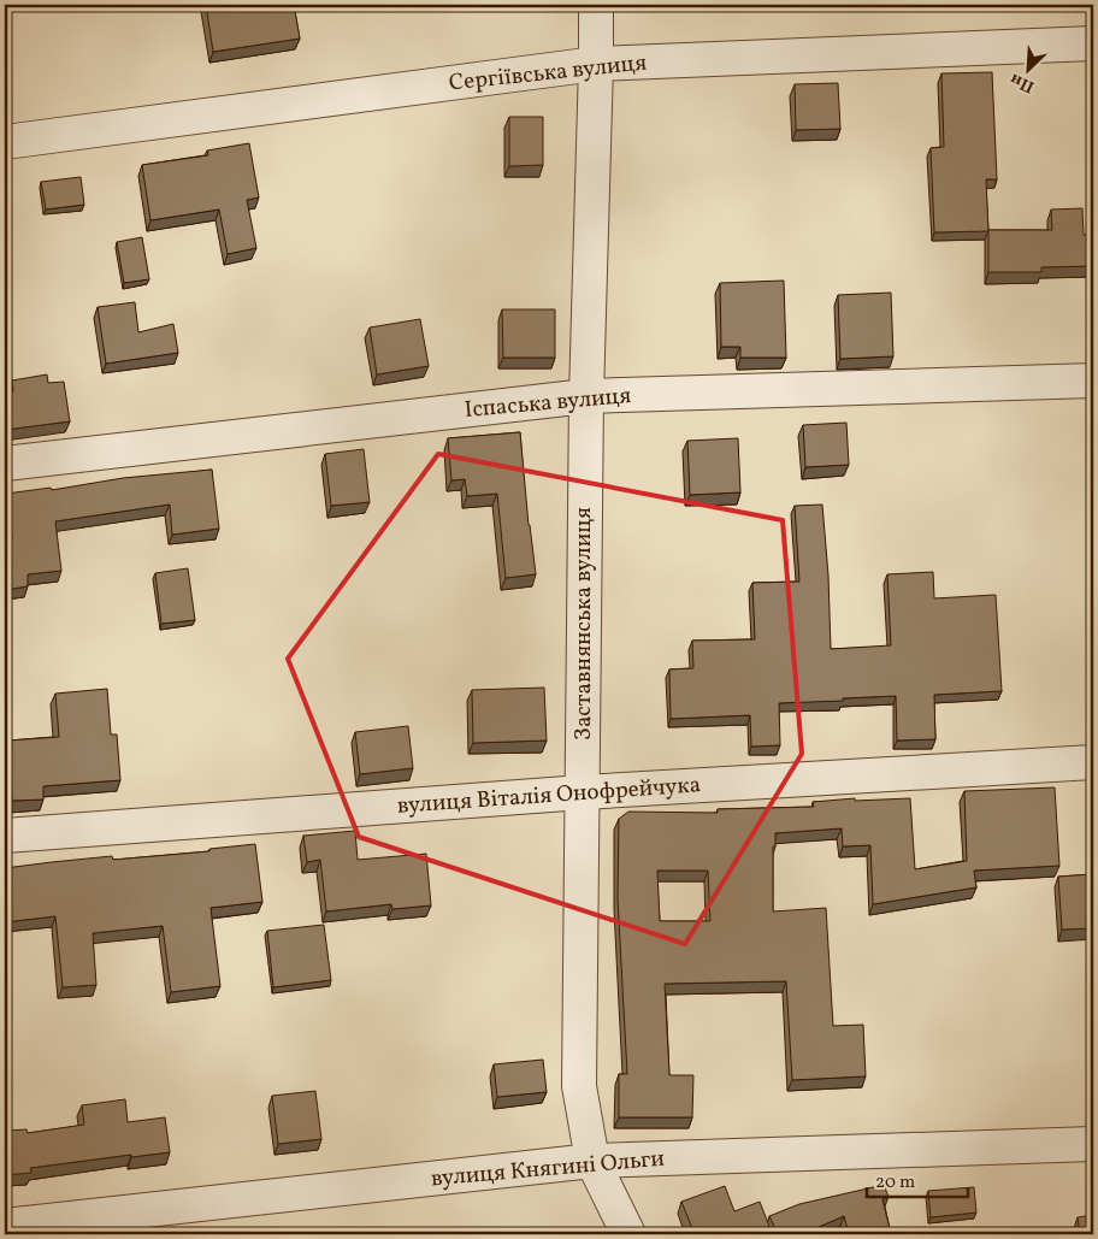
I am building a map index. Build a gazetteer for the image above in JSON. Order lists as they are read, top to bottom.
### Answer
{
  "streets": {
    "street": [
      "Сергіївська вулиця",
      "Іспаська вулиця",
      "Заставнянська вулиця",
      "вулиця Віталія Онофрейчука",
      "вулиця Княгині Ольги"
    ]
  },
  "crossings": [
    ["Сергіївська вулиця", "Заставнянська вулиця"],
    ["Іспаська вулиця", "Заставнянська вулиця"],
    ["Заставнянська вулиця", "вулиця Віталія Онофрейчука"],
    ["Заставнянська вулиця", "вулиця Княгині Ольги"]
  ],
  "scale_bar": "20 m",
  "north": "bottom left"
}
